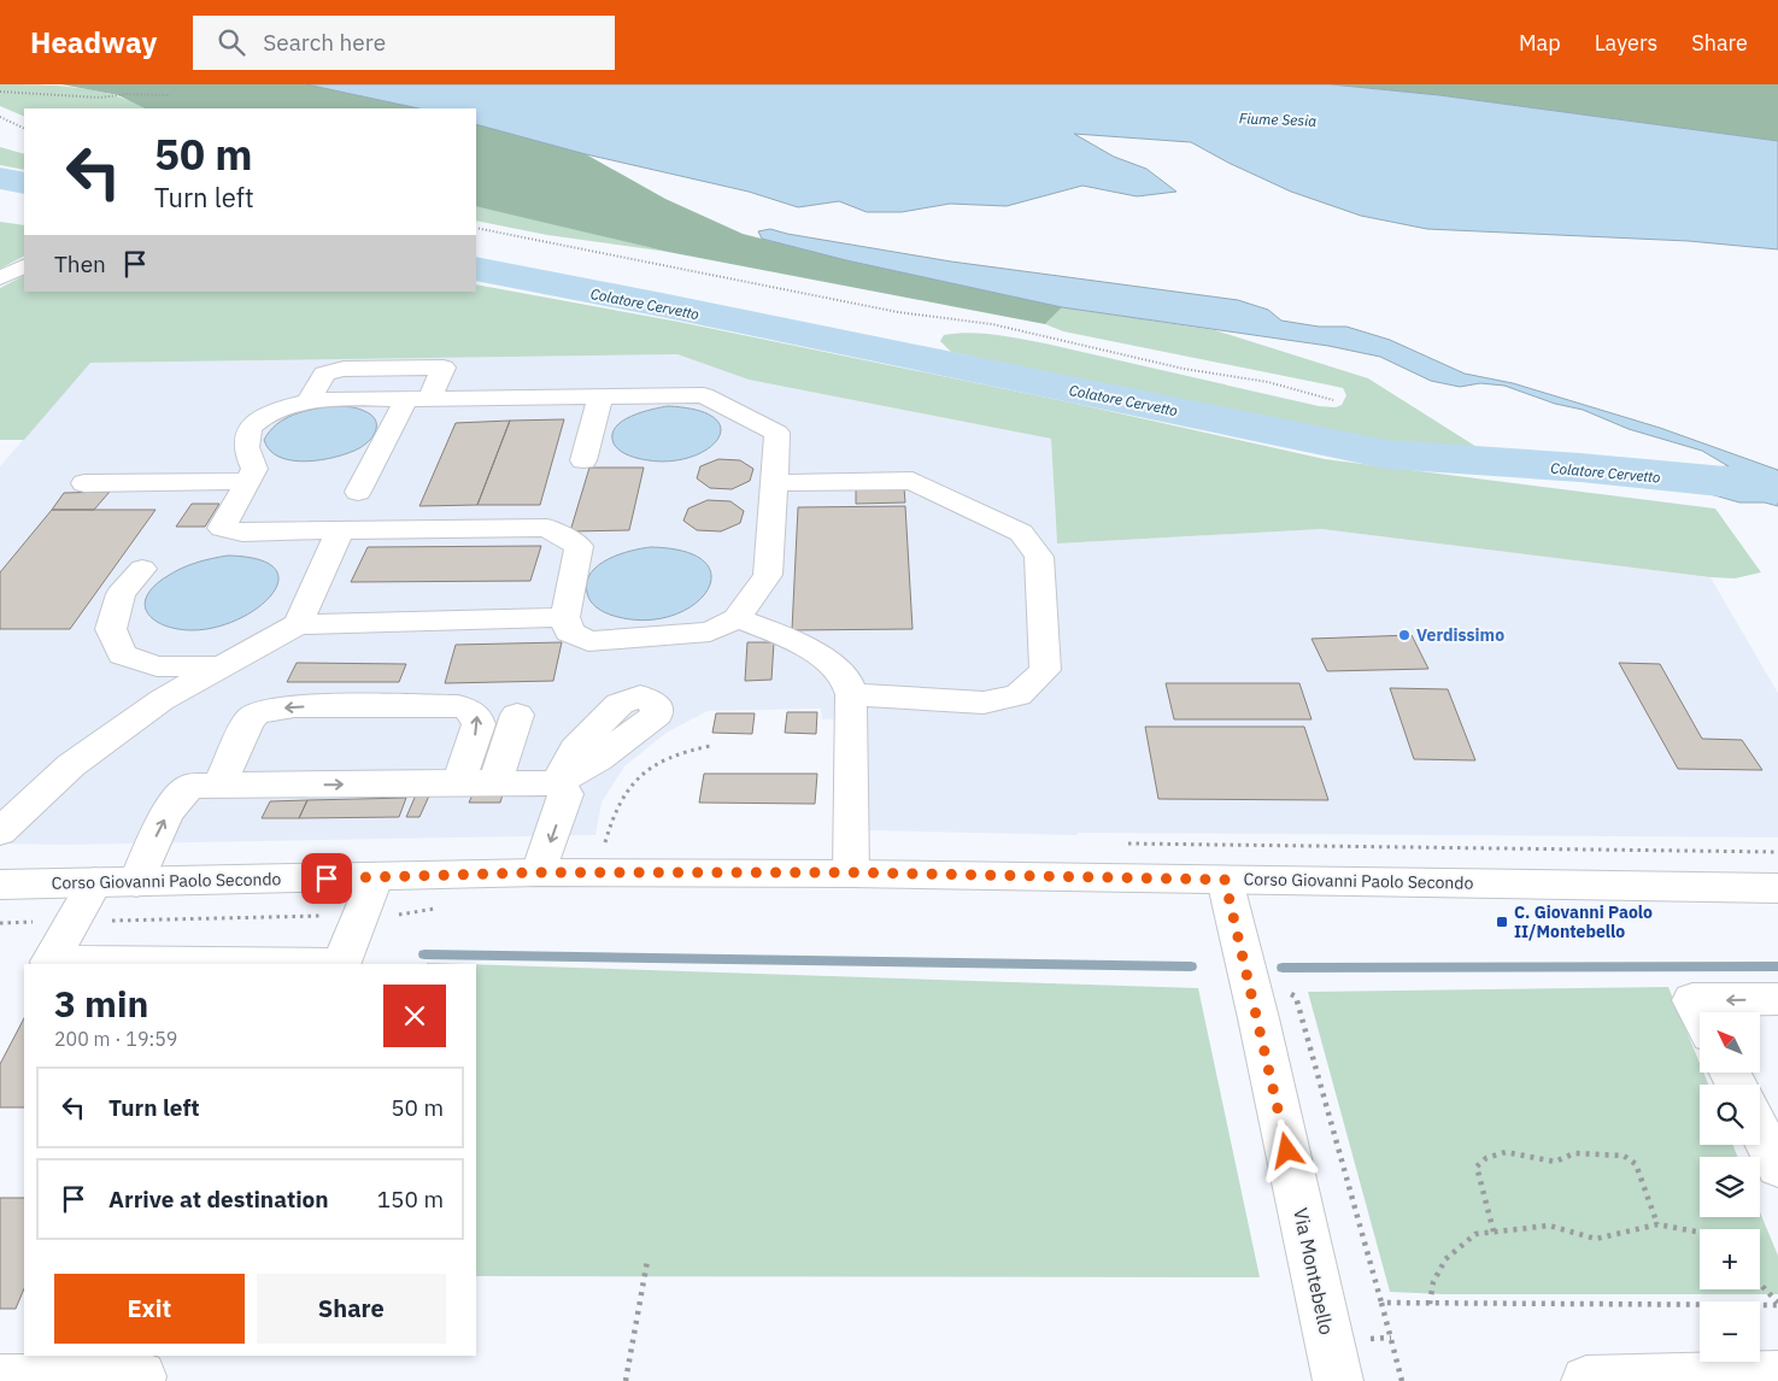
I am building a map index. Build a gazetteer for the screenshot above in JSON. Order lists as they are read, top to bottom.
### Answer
{
  "streets": {
    "main road": ["Corso Giovanni Paolo Secondo", "Via Montebello"]
  },
  "crossings": [
    ["Corso Giovanni Paolo Secondo", "Via Montebello"]
  ],
  "water": ["Fiume Sesia", "Colatore Cervetto"],
  "places": {
    "other": ["Verdissimo"],
    "transit": ["C. Giovanni Paolo II/Montebello"]
  },
  "north": "top left",
  "page": {
    "header": "Headway",
    "search": "Search here",
    "nav": ["Map", "Layers", "Share"],
    "turn": ["50 m", "Turn left"],
    "then": "Then",
    "heading": ["3 min", "200 m · 19:59"],
    "map_buttons": ["+", "−"],
    "list": [
      {
        "name": "Turn left",
        "value": "50 m"
      },
      {
        "name": "Arrive at destination",
        "value": "150 m"
      }
    ],
    "buttons": ["Exit", "Share"]
  }
}
